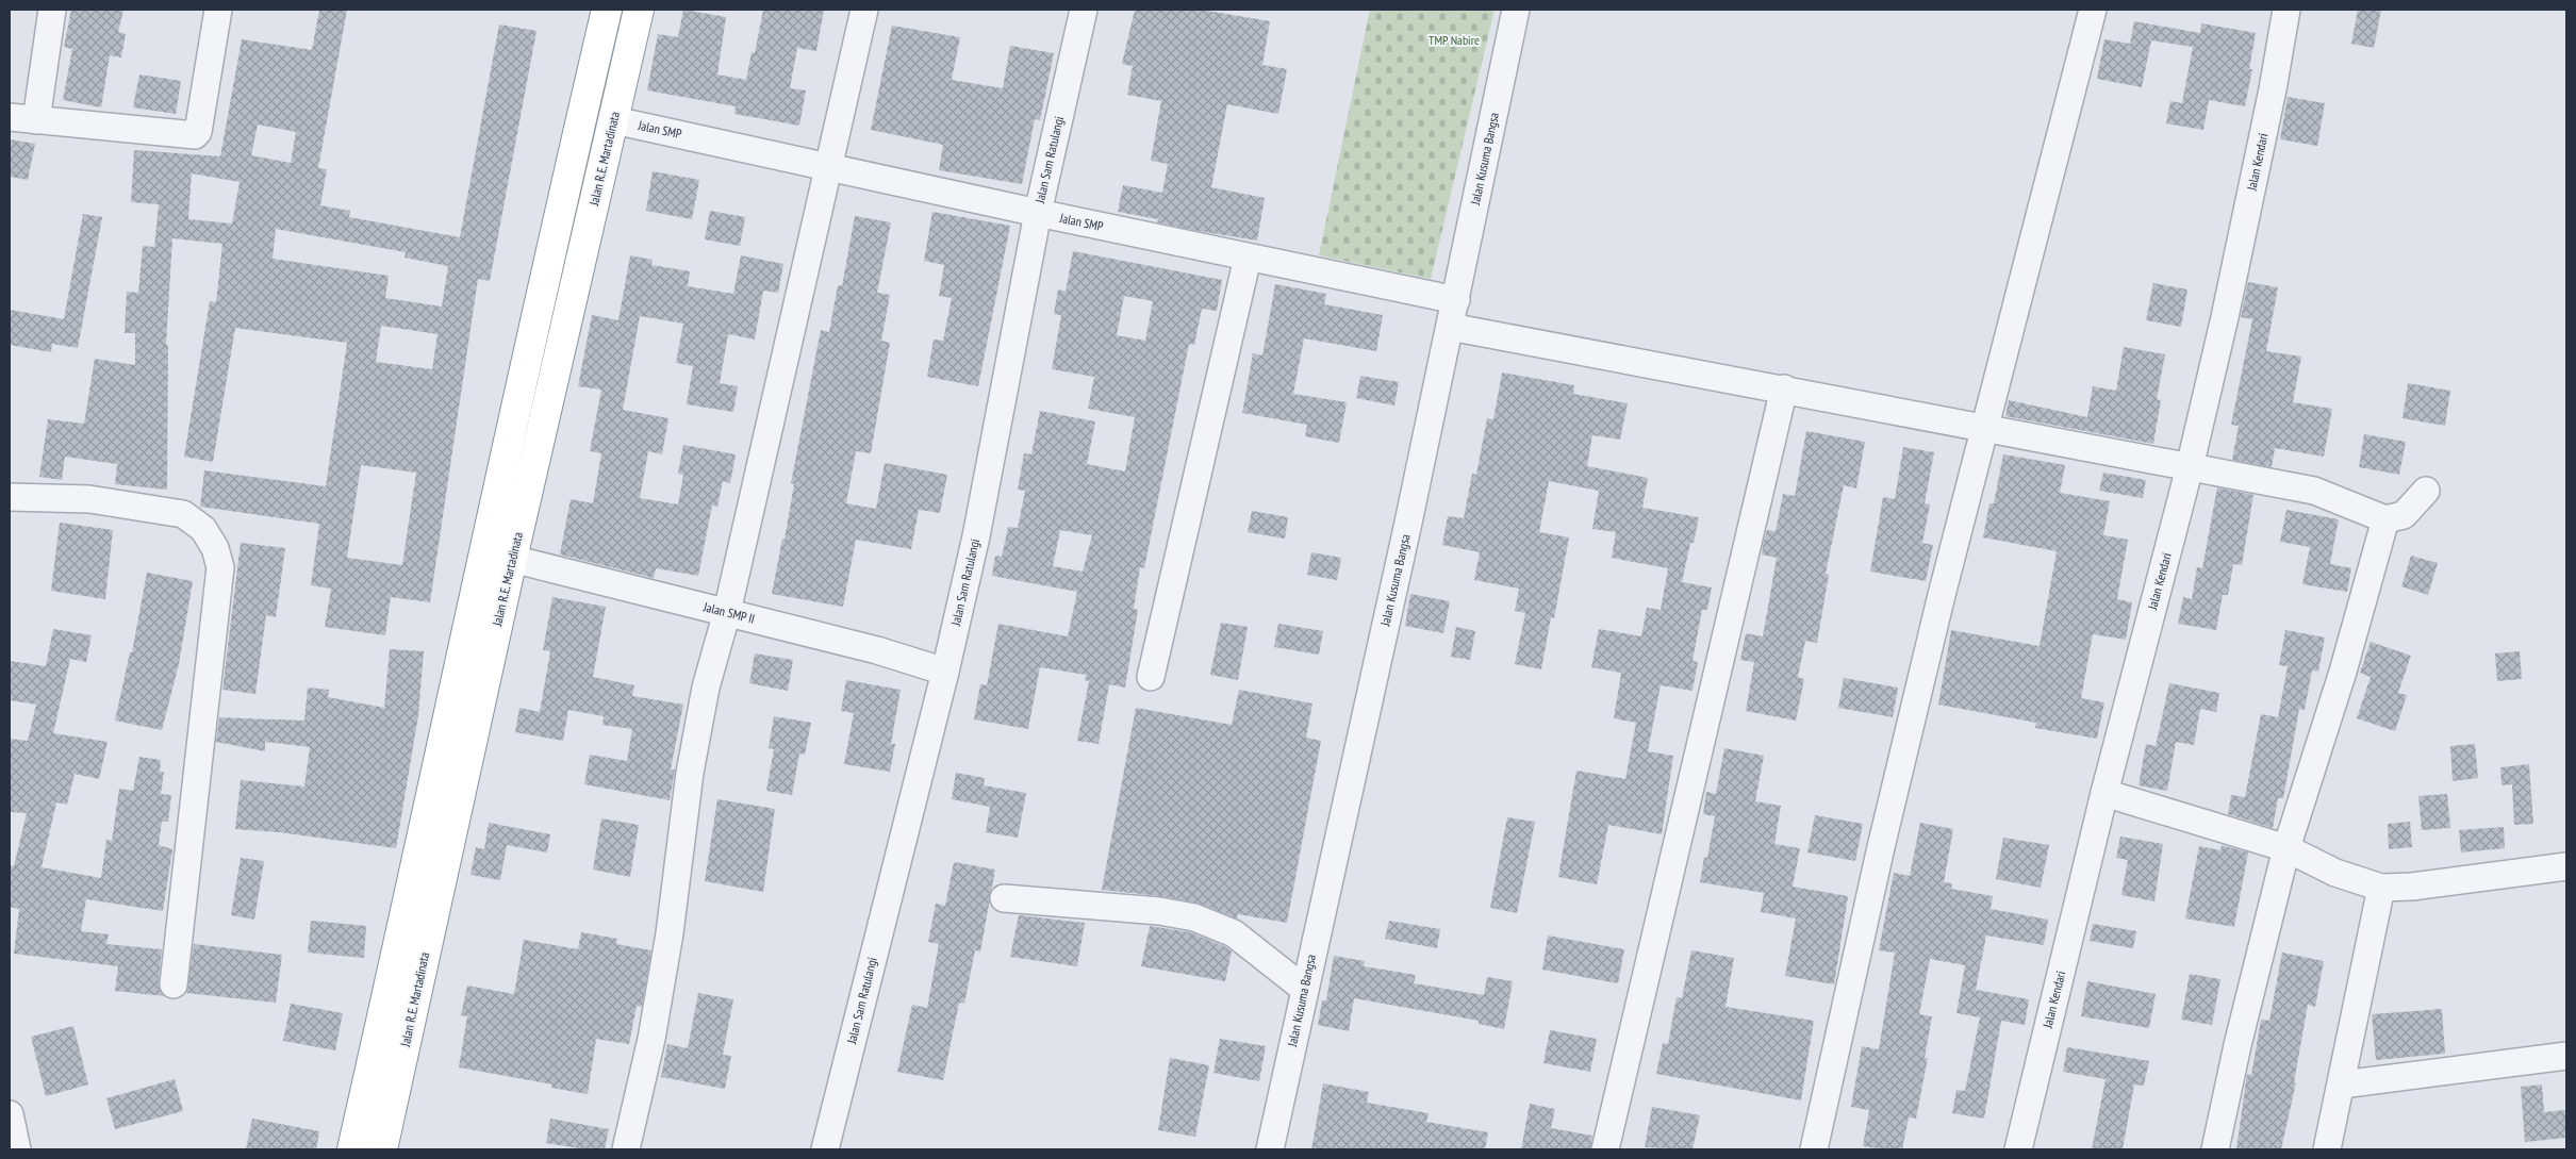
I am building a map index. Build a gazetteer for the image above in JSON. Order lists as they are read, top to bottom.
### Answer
{
  "streets": {
    "highway": ["Jalan R.E. Martadinata"],
    "street": [
      "Jalan SMP",
      "Jalan Kusuma Bangsa",
      "Jalan Sam Ratulangi",
      "Jalan Kendari",
      "Jalan SMP II"
    ]
  },
  "crossings": [
    ["Jalan SMP", "Jalan R.E. Martadinata"],
    ["Jalan SMP", "Jalan Kusuma Bangsa"],
    ["Jalan SMP", "Jalan Sam Ratulangi"],
    ["Jalan R.E. Martadinata", "Jalan SMP II"],
    ["Jalan Sam Ratulangi", "Jalan SMP II"]
  ],
  "parks": ["TMP Nabire"]
}
